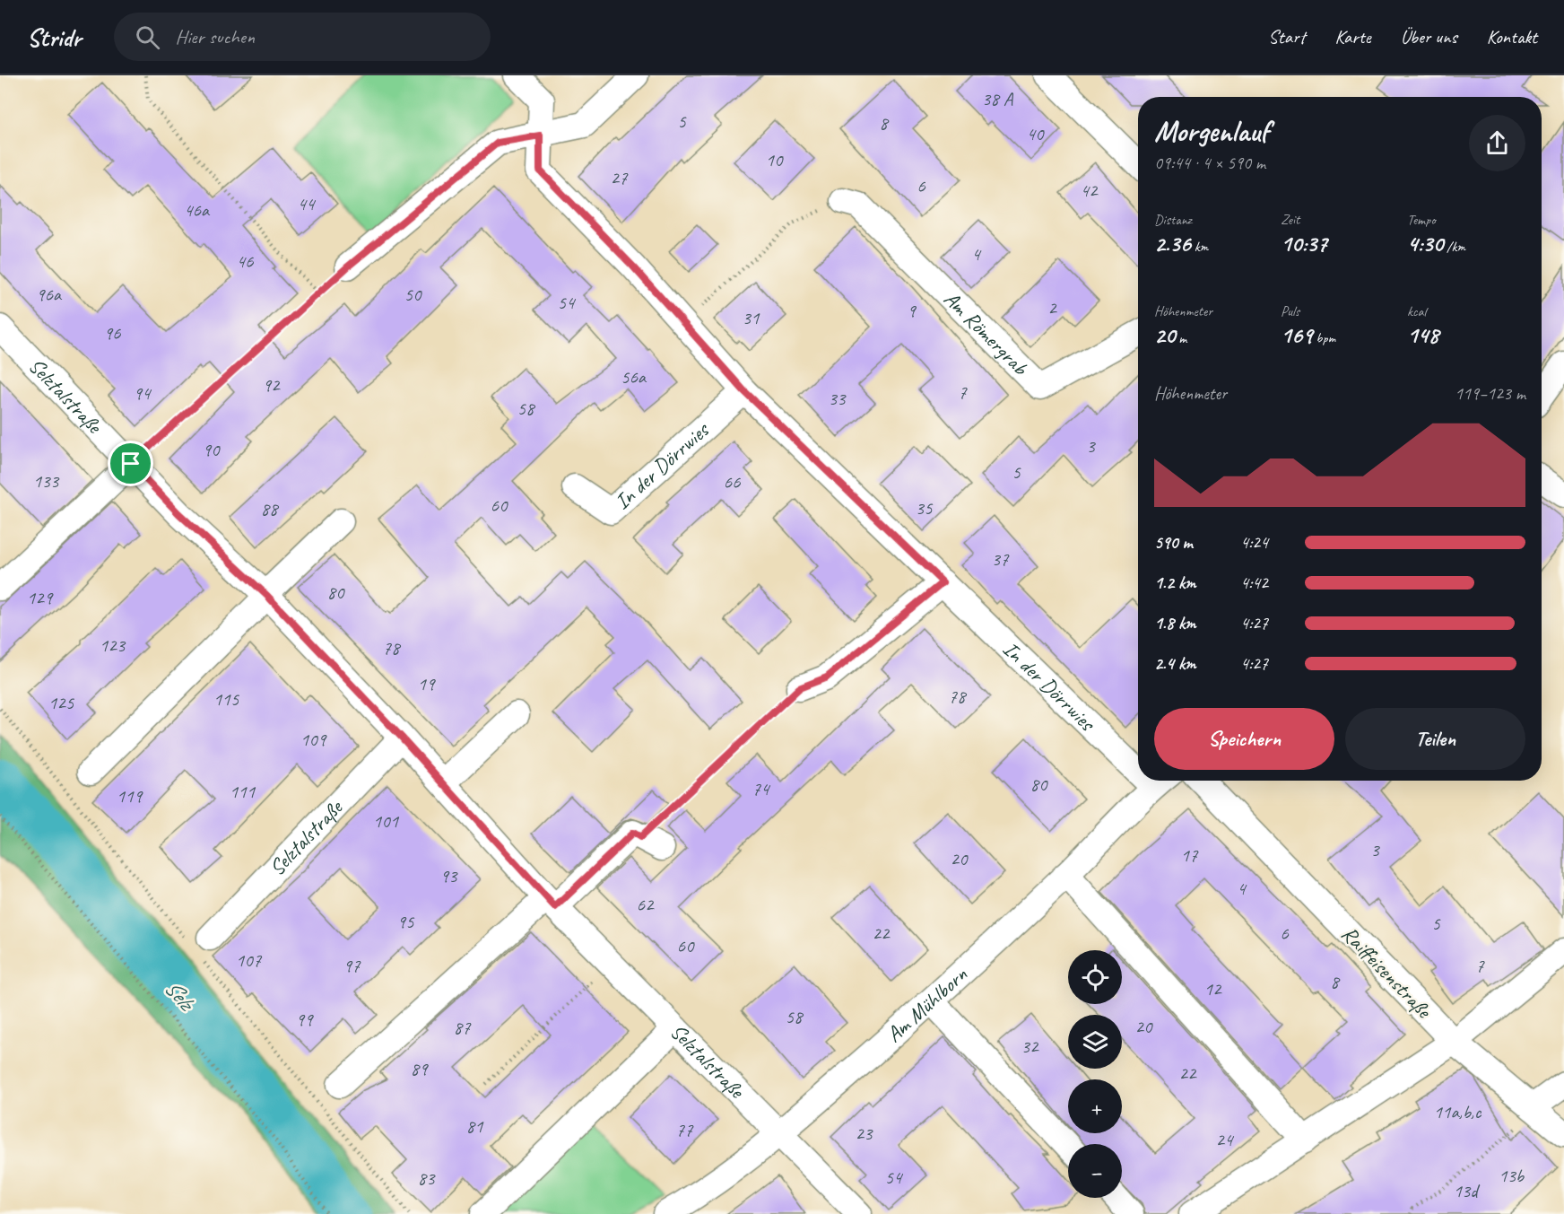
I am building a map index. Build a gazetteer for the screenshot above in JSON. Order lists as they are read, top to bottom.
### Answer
{
  "streets": {
    "street": [
      "Am Römergrab",
      "Selztalstraße",
      "In der Dörrwies",
      "Raiffeisenstraße",
      "Am Mühlborn"
    ]
  },
  "crossings": [
    ["Selztalstraße", "Am Mühlborn"]
  ],
  "water": ["Selz"],
  "house_numbers": [
    "38 A",
    "5",
    "8",
    "40",
    "10",
    "27",
    "6",
    "42",
    "44",
    "46a",
    "4",
    "46",
    "96a",
    "50",
    "54",
    "2",
    "9",
    "31",
    "96",
    "56a",
    "92",
    "7",
    "94",
    "33",
    "58",
    "3",
    "90",
    "5",
    "133",
    "66",
    "60",
    "35",
    "88",
    "37",
    "80",
    "129",
    "123",
    "78",
    "19",
    "78",
    "115",
    "125",
    "109",
    "80",
    "74",
    "111",
    "119",
    "101",
    "3",
    "17",
    "20",
    "93",
    "4",
    "62",
    "95",
    "5",
    "22",
    "6",
    "60",
    "107",
    "97",
    "7",
    "8",
    "12",
    "58",
    "99",
    "20",
    "87",
    "32",
    "89",
    "22",
    "11a,b,c",
    "81",
    "77",
    "23",
    "24",
    "13b",
    "54",
    "83",
    "13d"
  ],
  "page": {
    "header": "Stridr",
    "search": "Hier suchen",
    "nav": [
      "Start",
      "Karte",
      "Über uns",
      "Kontakt"
    ],
    "heading": ["Morgenlauf", "09:44 · 4 × 590 m"],
    "stats": [
      ["Distanz", "2.36 km"],
      ["Zeit", "10:37"],
      ["Tempo", "4:30 /km"],
      ["Höhenmeter", "20 m"],
      ["Puls", "169 bpm"],
      ["kcal", "148"]
    ],
    "chart": ["Höhenmeter", "119–123 m"],
    "list": [
      {
        "name": "590 m",
        "note": "4:24"
      },
      {
        "name": "1.2 km",
        "note": "4:42"
      },
      {
        "name": "1.8 km",
        "note": "4:27"
      },
      {
        "name": "2.4 km",
        "note": "4:27"
      }
    ],
    "buttons": ["Speichern", "Teilen"],
    "map_buttons": ["+", "−"]
  }
}
